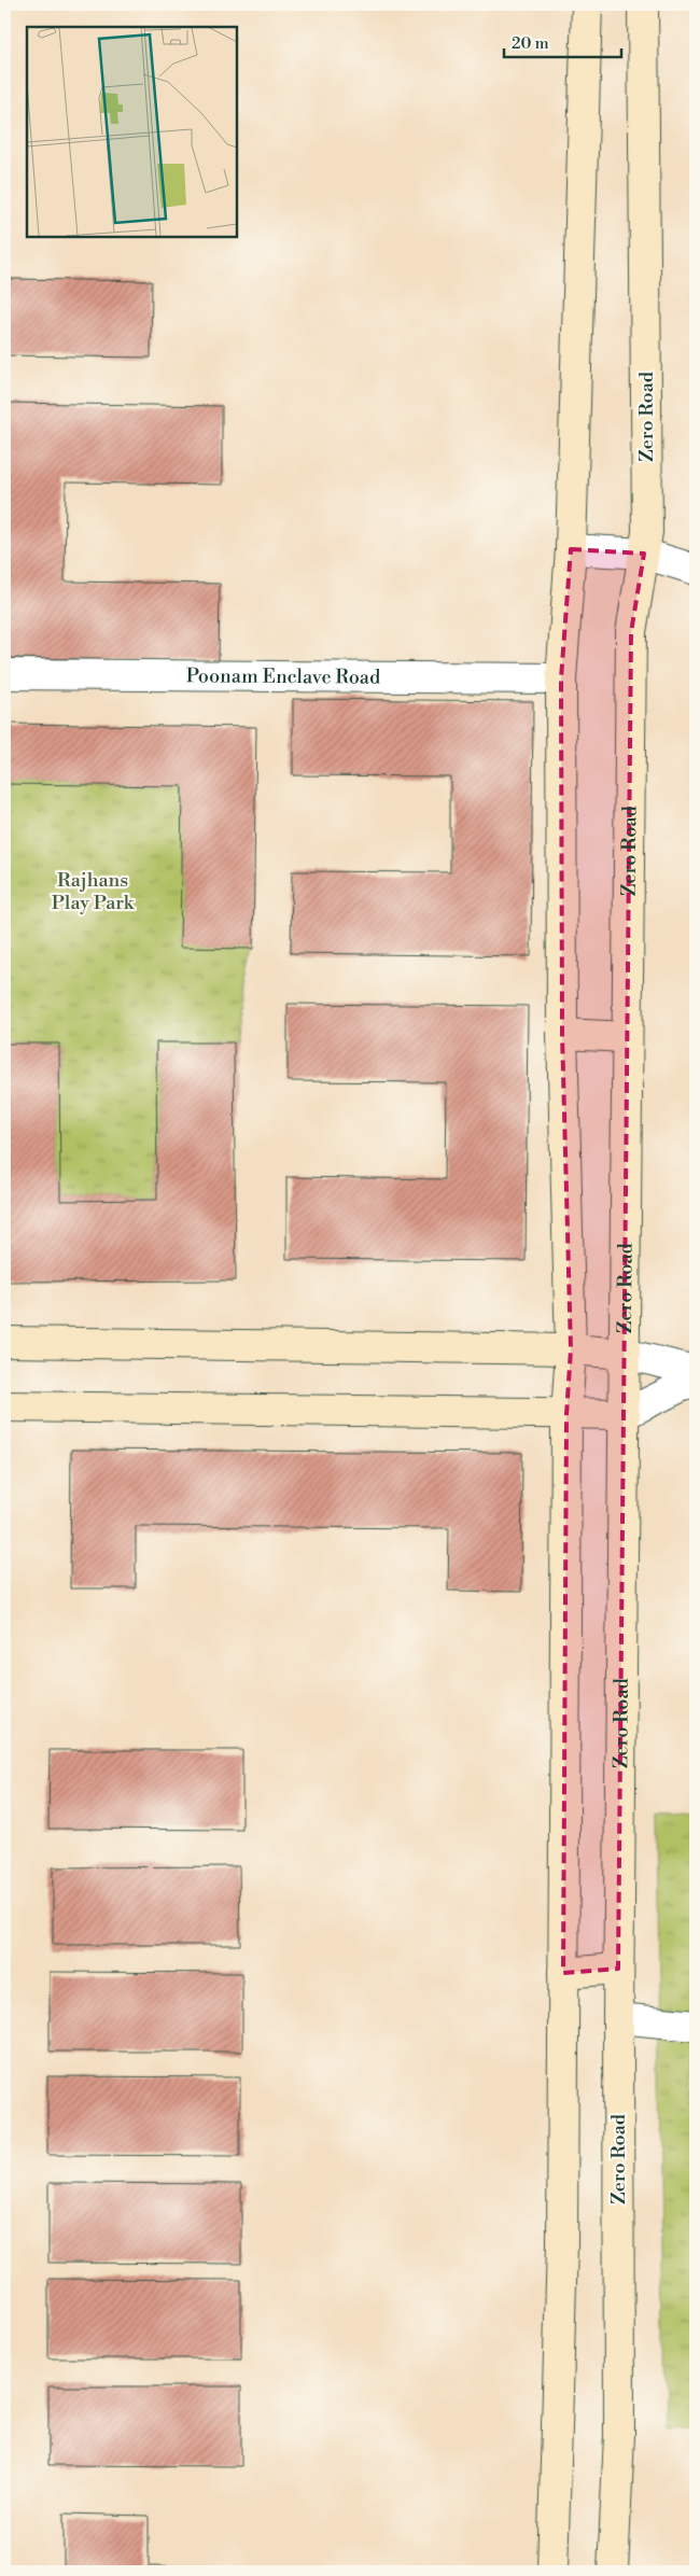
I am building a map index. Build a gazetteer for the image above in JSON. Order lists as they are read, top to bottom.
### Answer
{
  "streets": {
    "street": ["Zero Road", "Poonam Enclave Road"]
  },
  "parks": ["Rajhans Play Park"],
  "scale_bar": "20 m"
}
